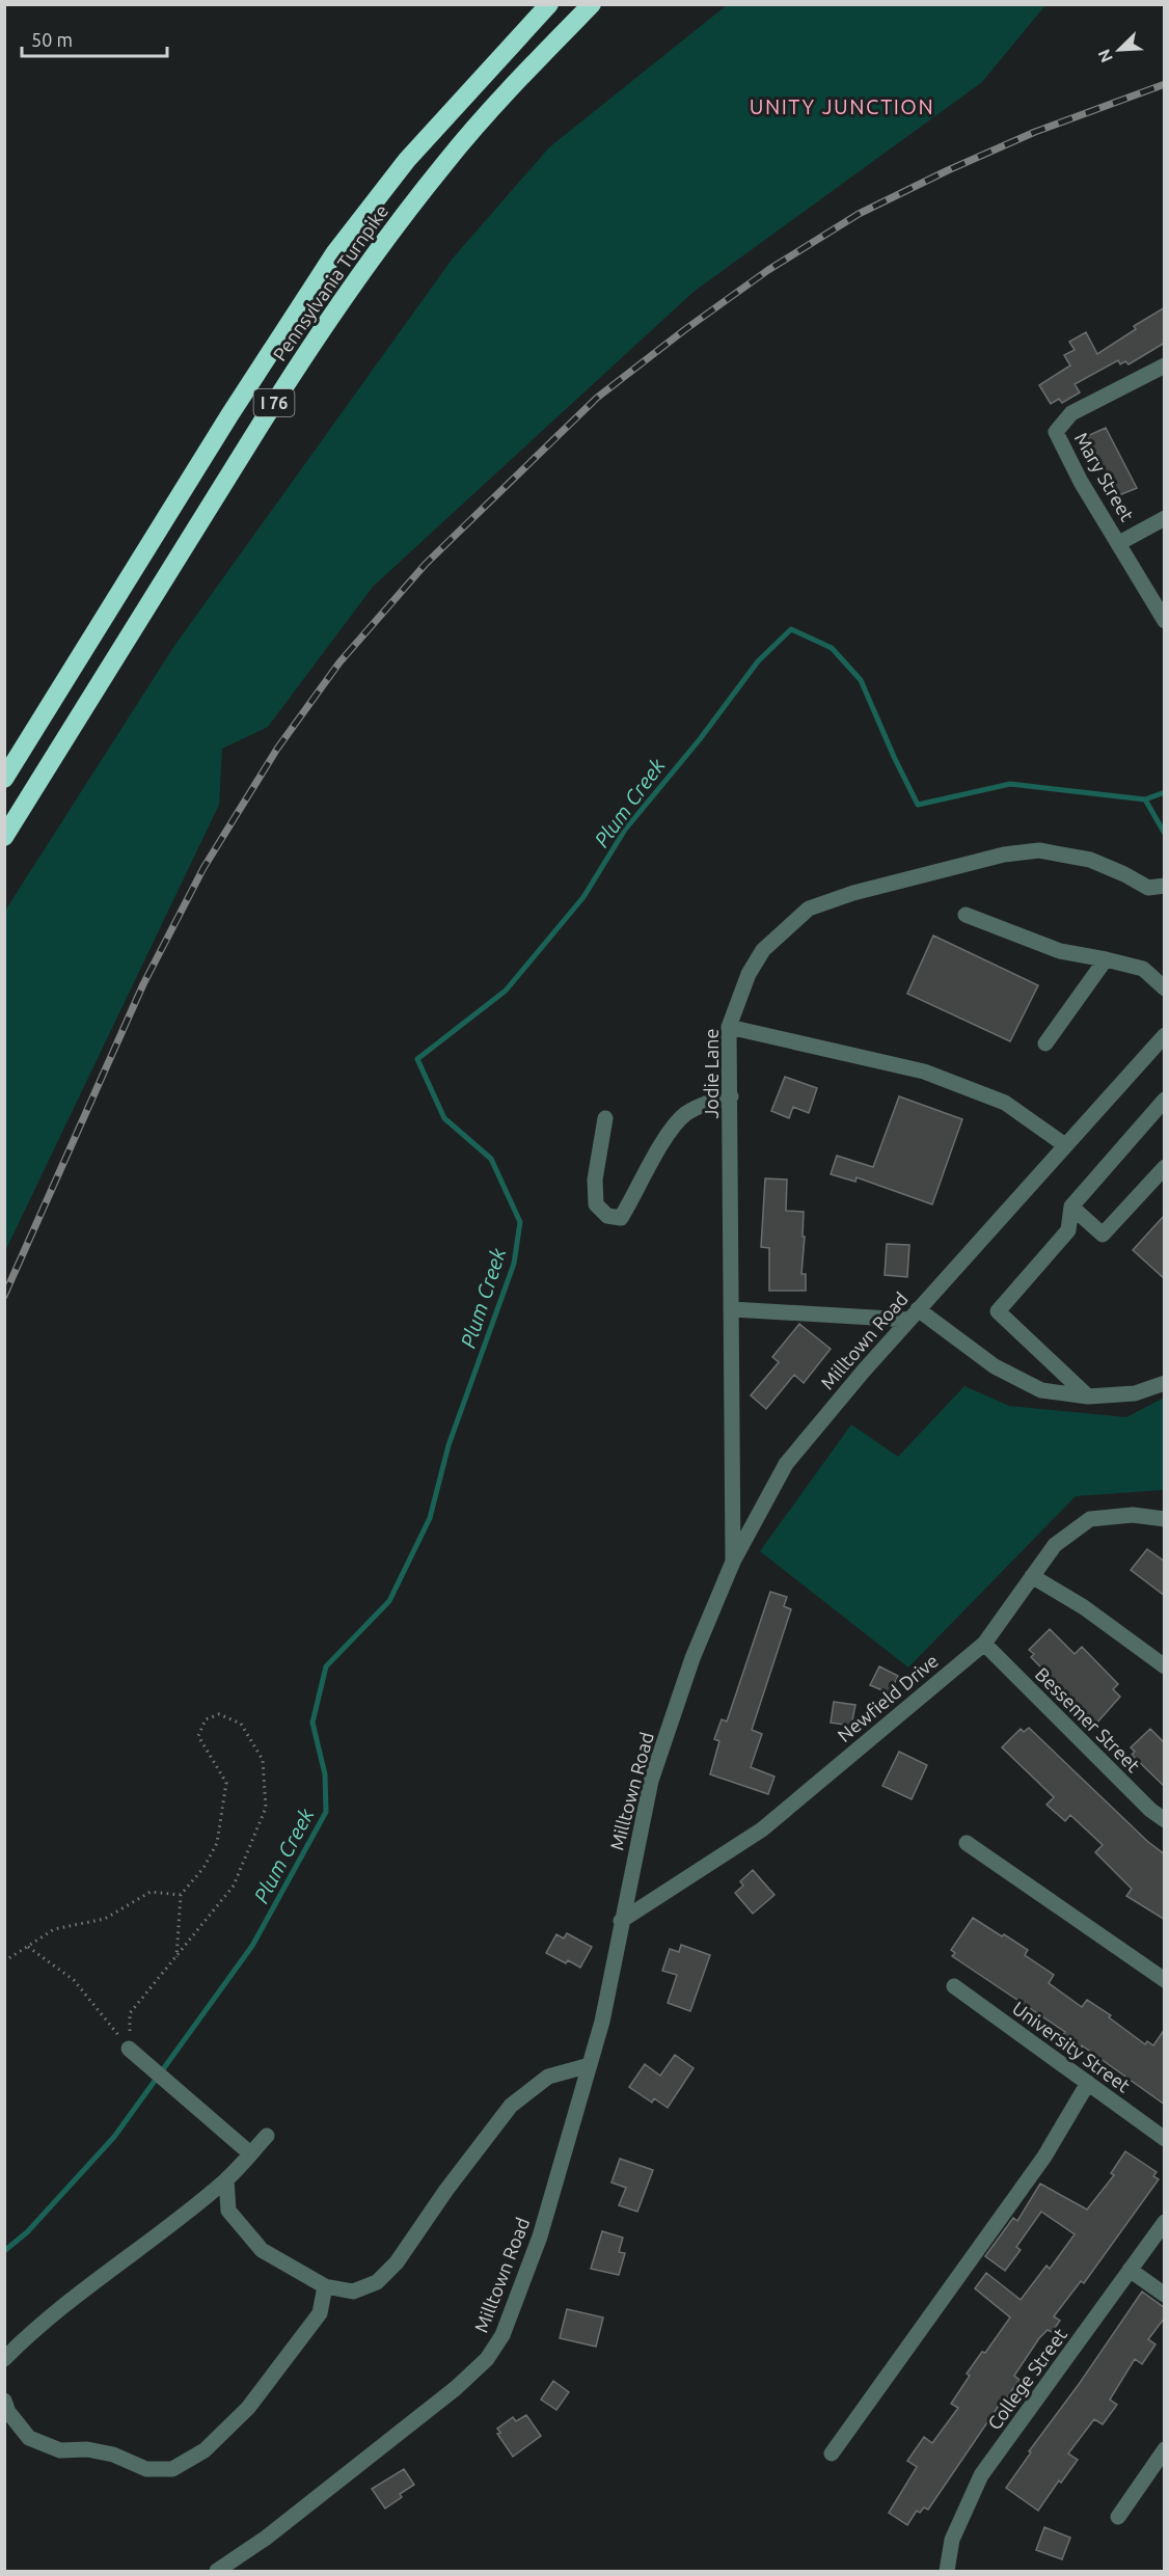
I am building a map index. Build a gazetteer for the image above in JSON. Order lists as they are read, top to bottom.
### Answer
{
  "streets": {
    "highway": ["Pennsylvania Turnpike", "I 76"],
    "street": [
      "Mary Street",
      "Jodie Lane",
      "Milltown Road",
      "Newfield Drive",
      "Bessemer Street",
      "University Street",
      "College Street"
    ]
  },
  "crossings": [
    ["Jodie Lane", "Milltown Road"],
    ["Milltown Road", "Newfield Drive"],
    ["Newfield Drive", "Bessemer Street"]
  ],
  "districts": ["UNITY JUNCTION"],
  "water": ["Plum Creek"],
  "scale_bar": "50 m",
  "north": "bottom left"
}
